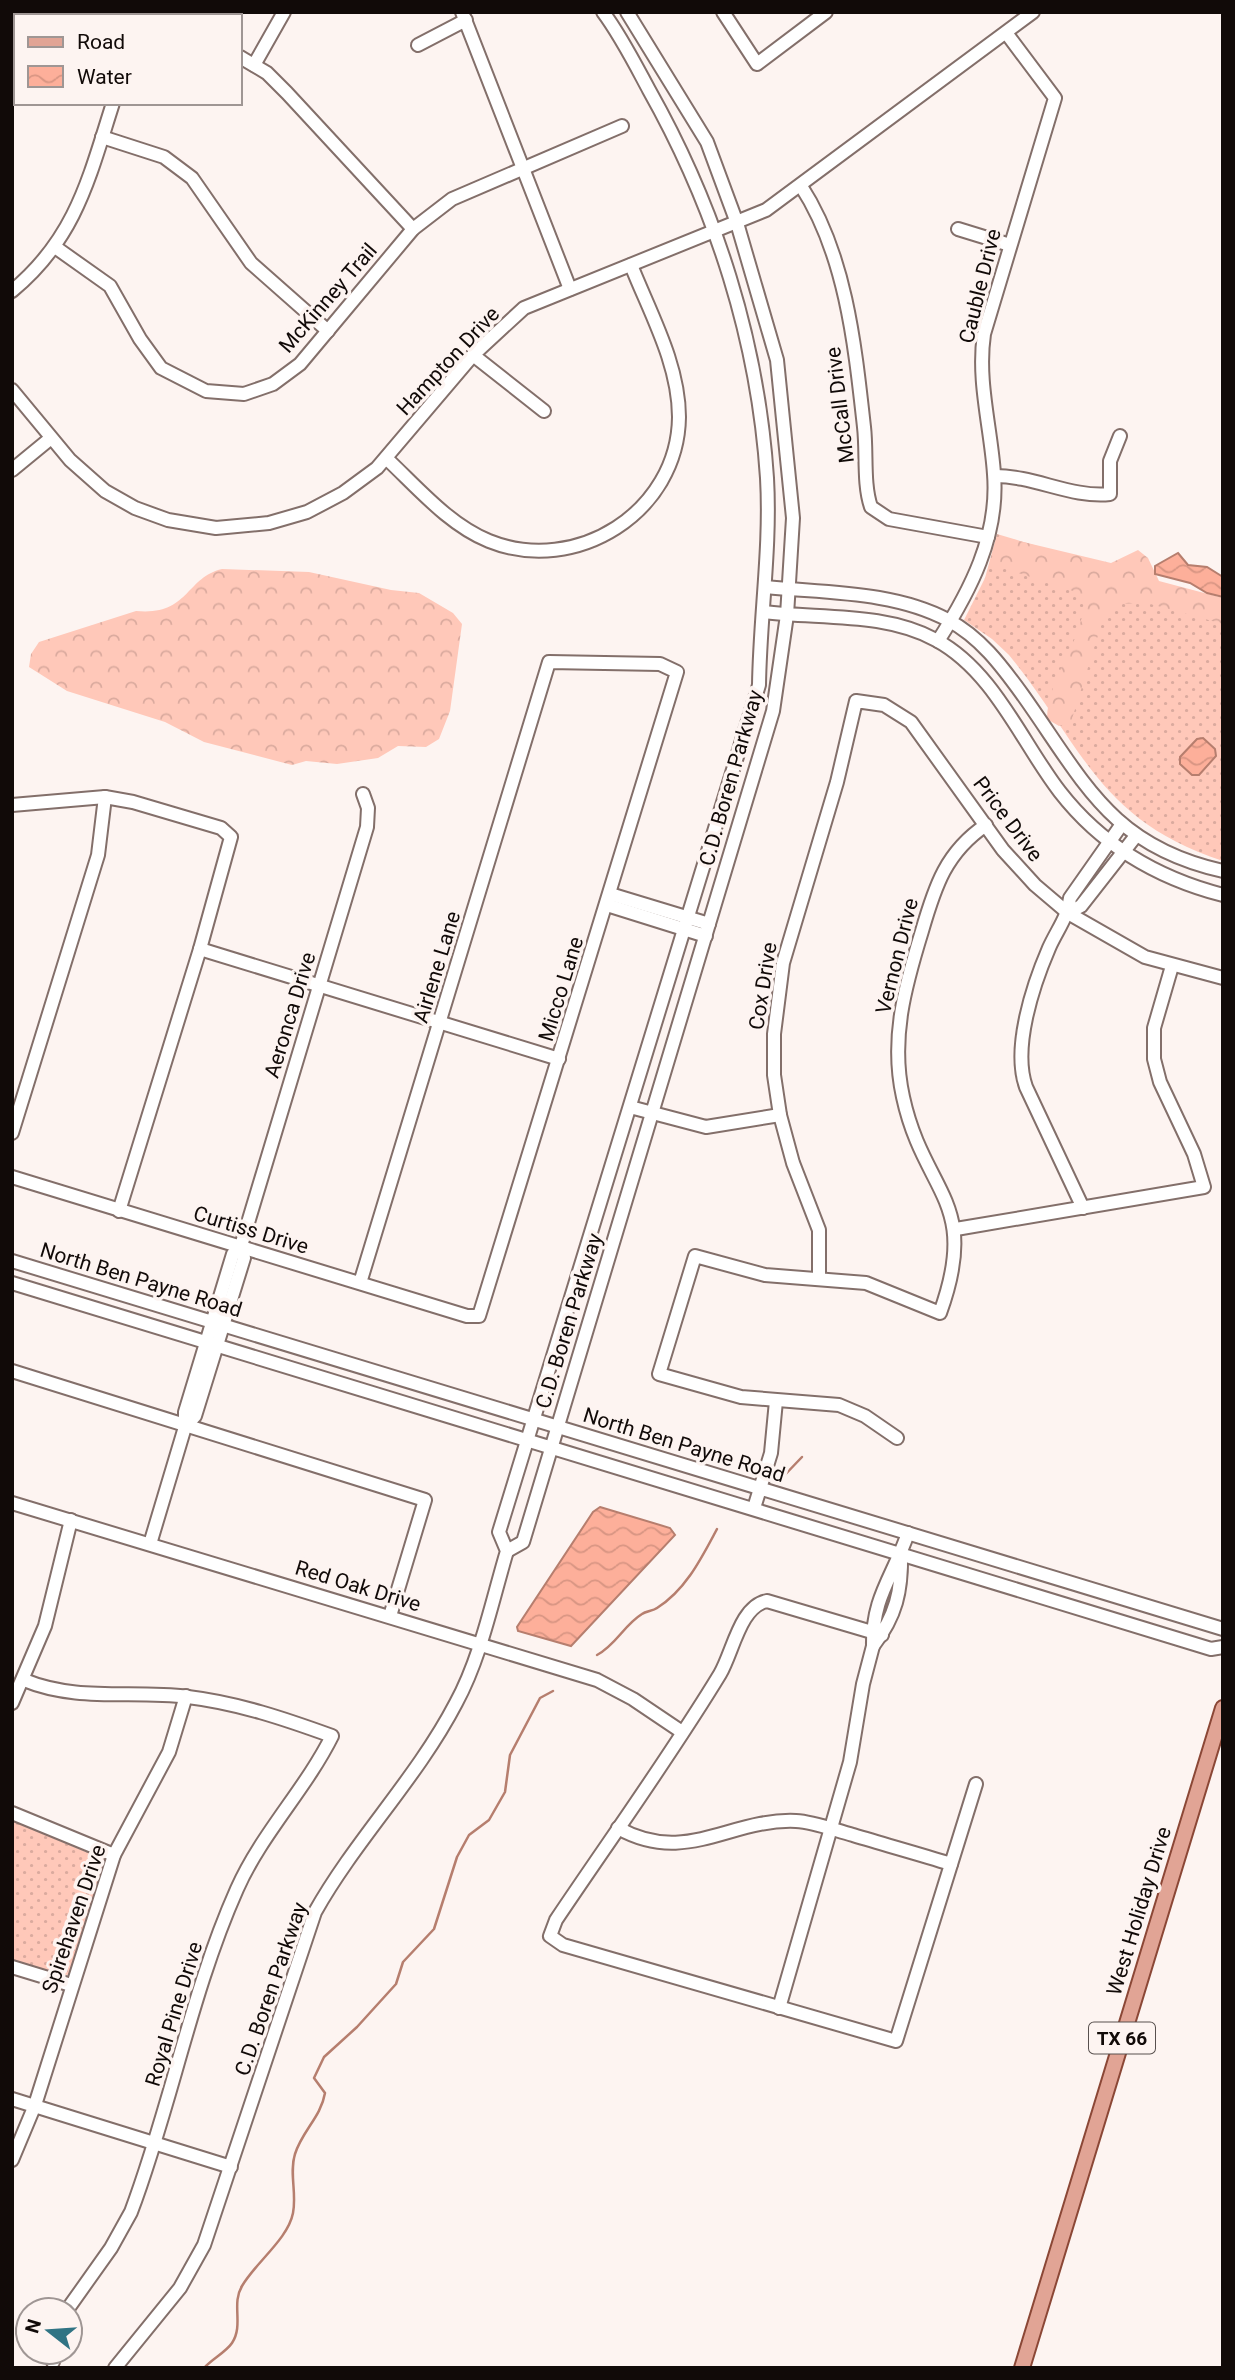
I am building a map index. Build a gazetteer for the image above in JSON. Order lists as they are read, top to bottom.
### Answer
{
  "streets": {
    "main road": ["West Holiday Drive", "TX 66"],
    "street": [
      "Cauble Drive",
      "McKinney Trail",
      "Hampton Drive",
      "McCall Drive",
      "C.D. Boren Parkway",
      "Price Drive",
      "Vernon Drive",
      "Airlene Lane",
      "Cox Drive",
      "Micco Lane",
      "Aeronca Drive",
      "Curtiss Drive",
      "North Ben Payne Road",
      "Red Oak Drive",
      "Spirehaven Drive",
      "Royal Pine Drive"
    ]
  },
  "crossings": [
    ["Cauble Drive", "Hampton Drive"],
    ["Cauble Drive", "McCall Drive"],
    ["Hampton Drive", "McCall Drive"],
    ["Hampton Drive", "C.D. Boren Parkway"],
    ["C.D. Boren Parkway", "North Ben Payne Road"],
    ["C.D. Boren Parkway", "Red Oak Drive"],
    ["Price Drive", "Vernon Drive"],
    ["Price Drive", "Cox Drive"],
    ["Vernon Drive", "Cox Drive"],
    ["Airlene Lane", "Micco Lane"],
    ["Airlene Lane", "Curtiss Drive"],
    ["Micco Lane", "Curtiss Drive"],
    ["Aeronca Drive", "Curtiss Drive"],
    ["Aeronca Drive", "North Ben Payne Road"],
    ["Aeronca Drive", "Red Oak Drive"],
    ["Spirehaven Drive", "Royal Pine Drive"]
  ],
  "legend": ["Road", "Water"],
  "north": "left"
}
